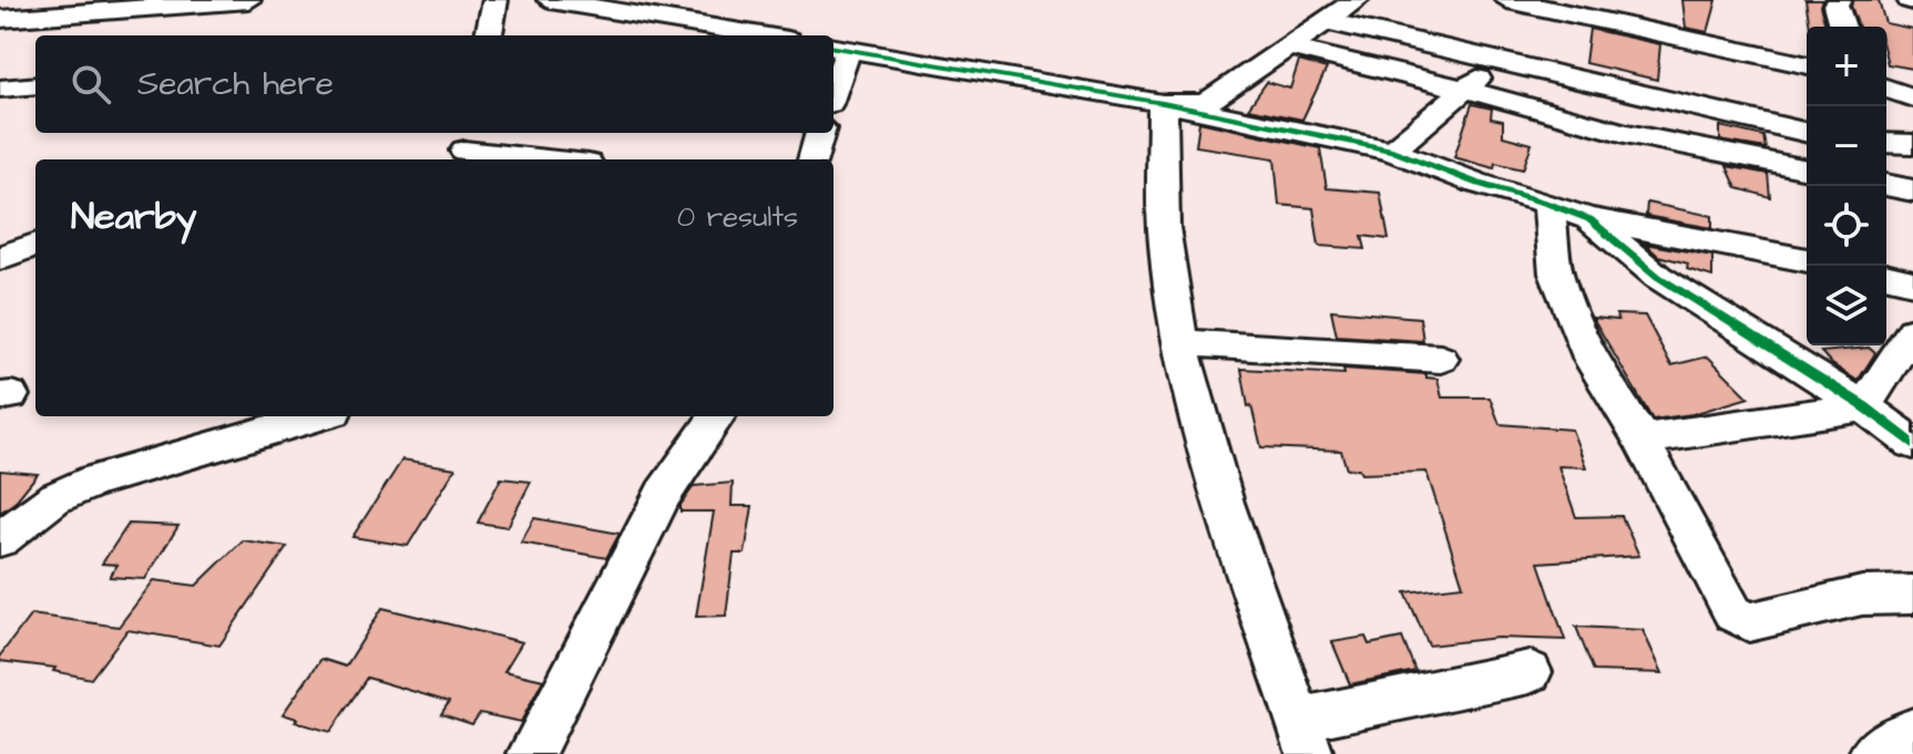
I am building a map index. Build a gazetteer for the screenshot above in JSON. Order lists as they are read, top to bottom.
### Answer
{
  "page": {
    "map_buttons": ["+", "−"],
    "search": "Search here",
    "heading": ["Nearby", "0 results"]
  }
}
